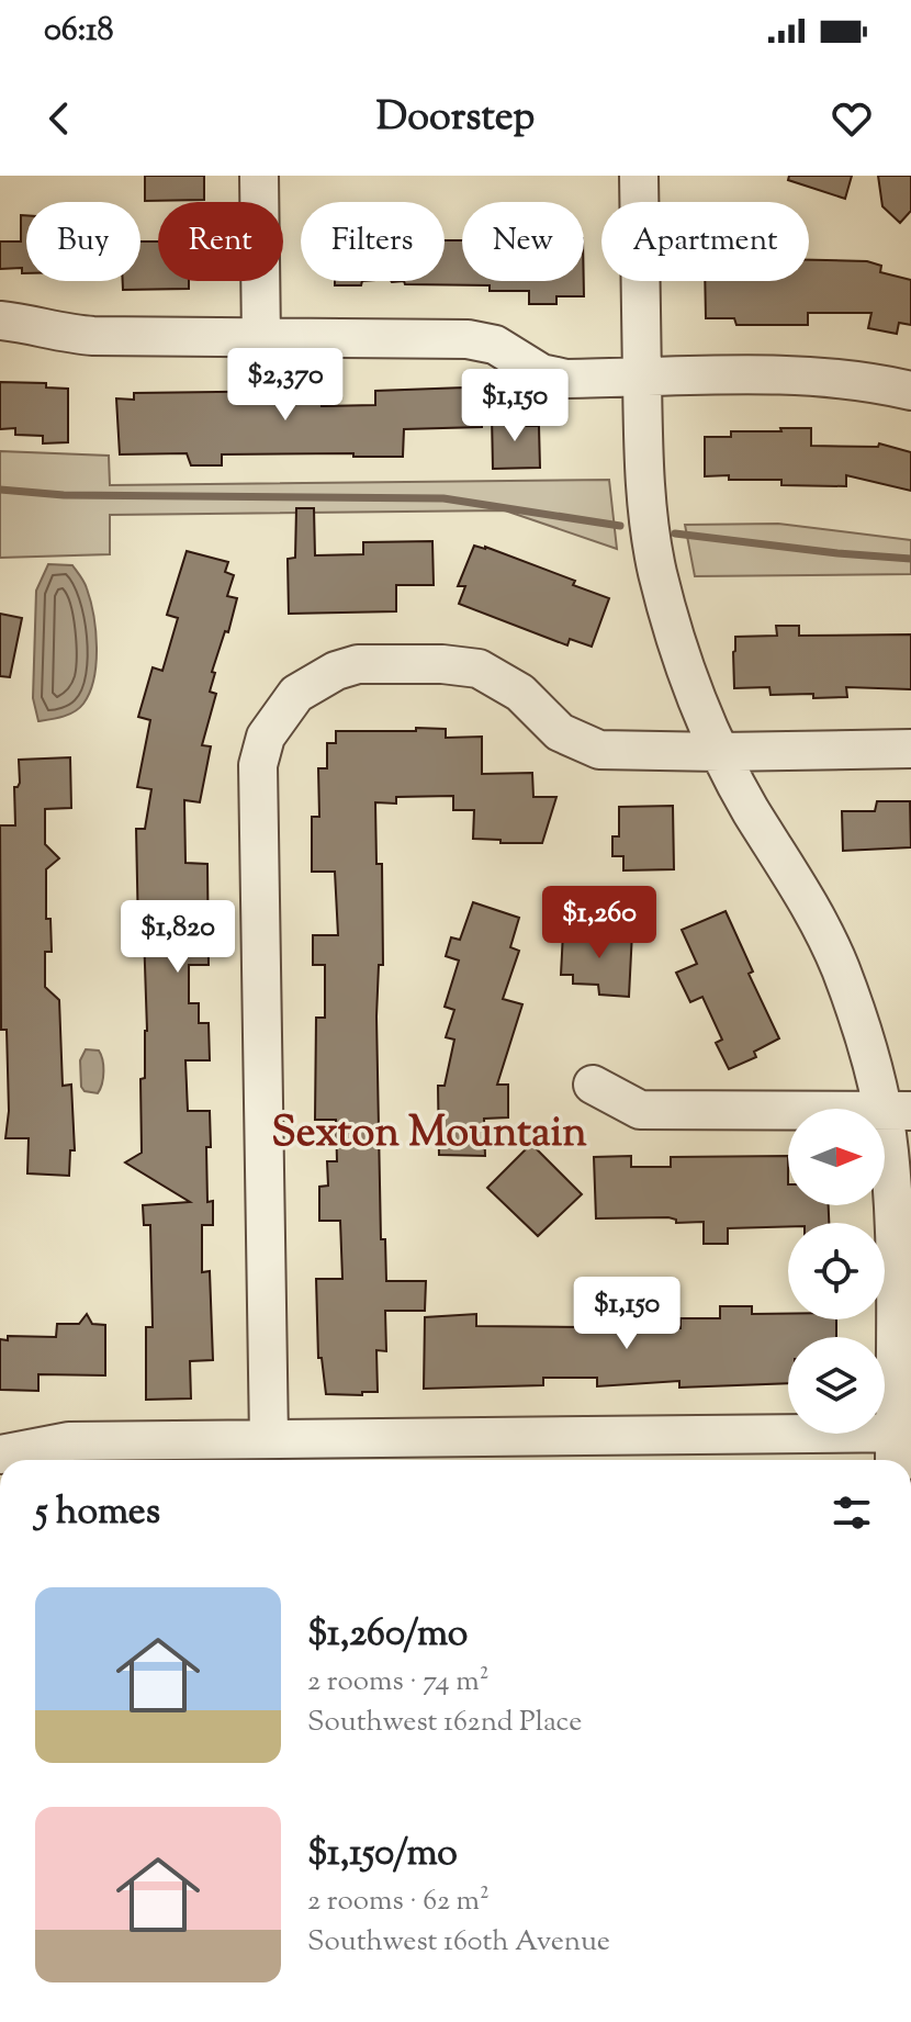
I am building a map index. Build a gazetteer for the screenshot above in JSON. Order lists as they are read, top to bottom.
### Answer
{
  "districts": ["Sexton Mountain"],
  "north": "right",
  "page": {
    "status": "06:18",
    "header": "Doorstep",
    "chip": [
      "Buy",
      "Rent",
      "Filters",
      "New",
      "Apartment"
    ],
    "price": [
      "$2,370",
      "$1,150",
      "$1,260",
      "$1,820",
      "$1,150"
    ],
    "heading": "5 homes",
    "list": [
      {
        "name": "$1,260/mo",
        "note": "2 rooms · 74 m² · Southwest 162nd Place"
      },
      {
        "name": "$1,150/mo",
        "note": "2 rooms · 62 m² · Southwest 160th Avenue"
      }
    ]
  }
}
